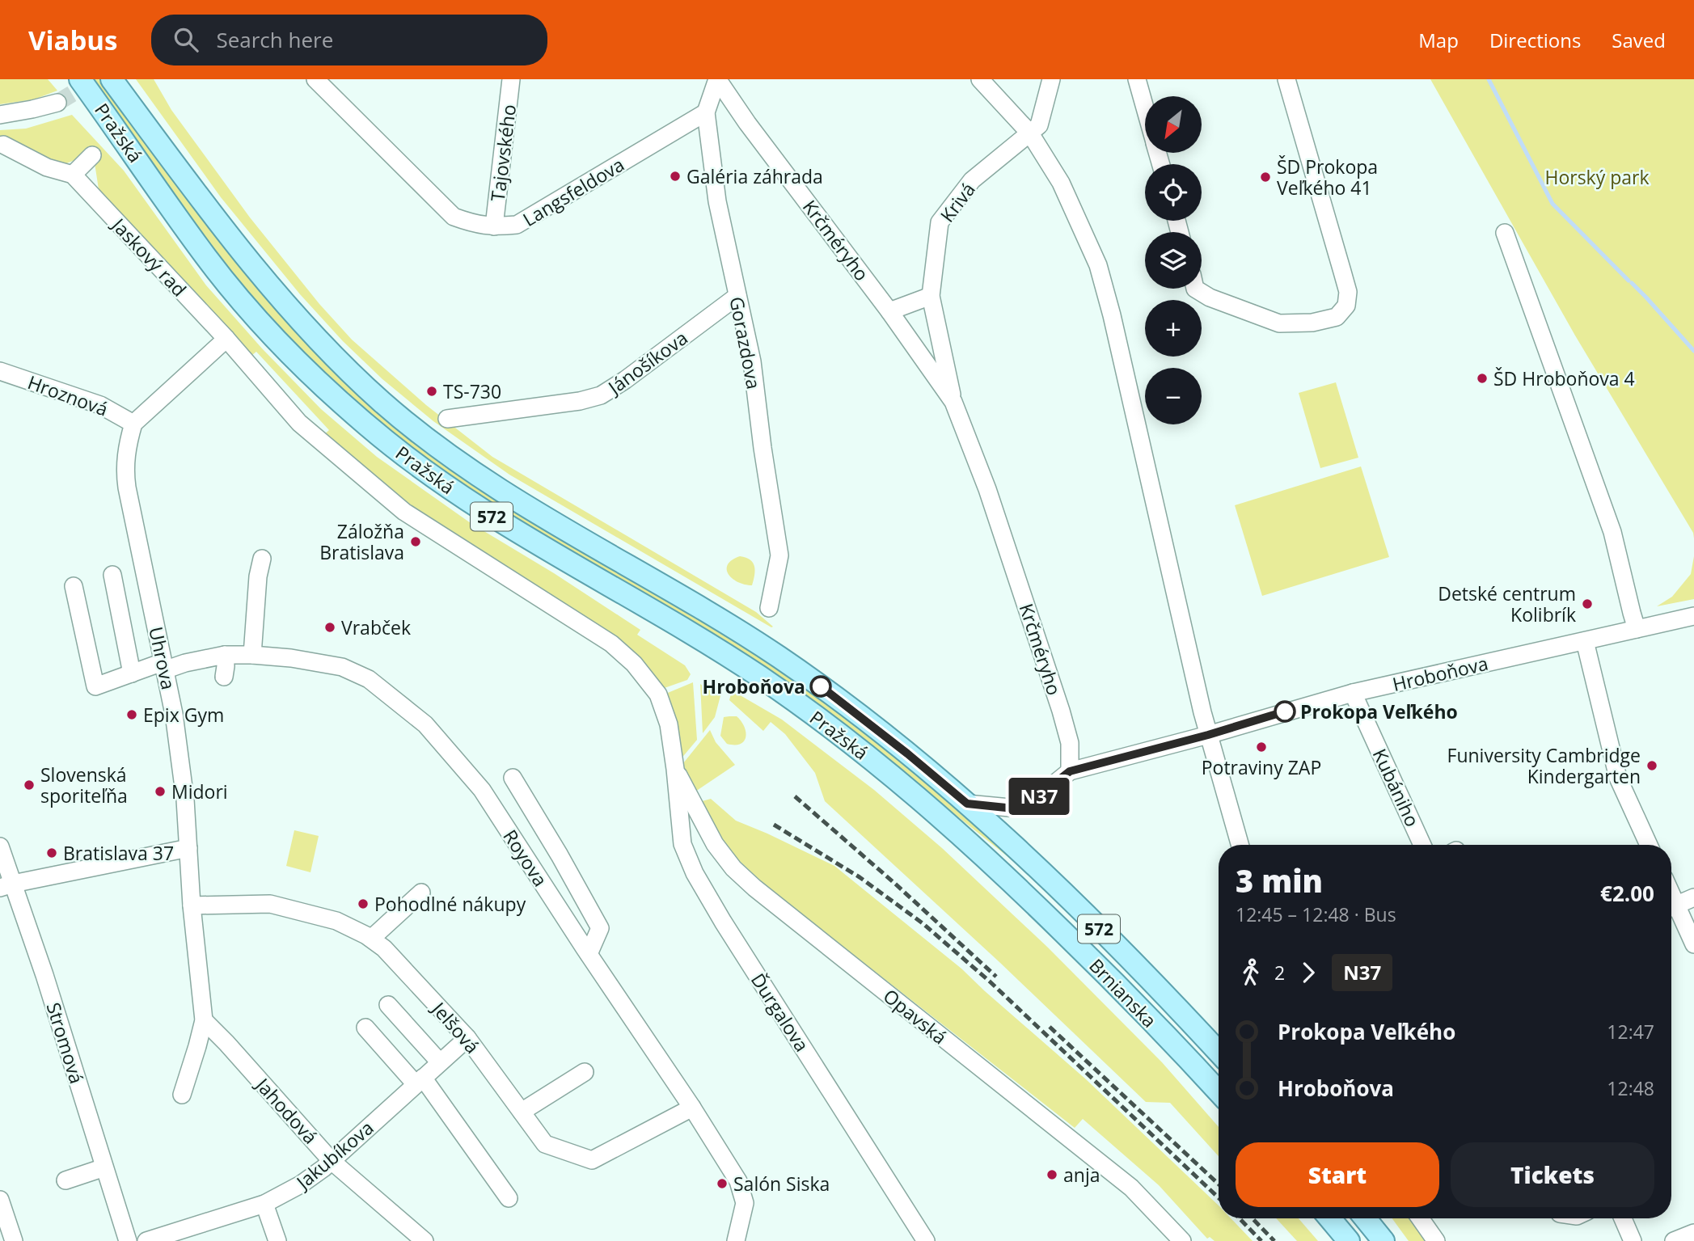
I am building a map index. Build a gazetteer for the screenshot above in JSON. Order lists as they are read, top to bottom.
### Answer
{
  "streets": {
    "main road": ["Pražská", "572", "Brnianska"],
    "street": [
      "Tajovského",
      "Langsfeldova",
      "Krivá",
      "Krčméryho",
      "Jaskový rad",
      "Gorazdova",
      "Jánošíkova",
      "Hroznová",
      "Uhrova",
      "Hroboňova",
      "Kubániho",
      "Royova",
      "Ďurgalova",
      "Opavská",
      "Jelšová",
      "Stromová",
      "Jahodová",
      "Jakubíkova"
    ]
  },
  "crossings": [
    ["Pražská", "Hroboňova"],
    ["Pražská", "Brnianska"],
    ["Tajovského", "Langsfeldova"],
    ["Langsfeldova", "Gorazdova"],
    ["Krivá", "Krčméryho"],
    ["Krčméryho", "Gorazdova"],
    ["Krčméryho", "Hroboňova"],
    ["Gorazdova", "Jánošíkova"],
    ["Hroznová", "Uhrova"],
    ["Uhrova", "Royova"],
    ["Uhrova", "Jelšová"],
    ["Uhrova", "Jahodová"],
    ["Hroboňova", "Kubániho"],
    ["Hroboňova", "Brnianska"],
    ["Royova", "Jelšová"],
    ["Ďurgalova", "Opavská"],
    ["Jelšová", "Jakubíkova"],
    ["Jahodová", "Jakubíkova"]
  ],
  "parks": ["Horský park"],
  "places": [
    "Galéria záhrada",
    "ŠD Prokopa Veľkého 41",
    "ŠD Hroboňova 4",
    "TS-730",
    "Záložňa Bratislava",
    "Detské centrum Kolibrík",
    "Vrabček",
    "Hroboňova",
    "Prokopa Veľkého",
    "Epix Gym",
    "Potraviny ZAP",
    "Funiversity Cambridge Kindergarten",
    "Slovenská sporiteľňa",
    "Midori",
    "Bratislava 37",
    "Pohodlné nákupy",
    "anja",
    "Salón Siska"
  ],
  "lines": ["bus line N37"],
  "north": "bottom left",
  "page": {
    "header": "Viabus",
    "search": "Search here",
    "nav": ["Map", "Directions", "Saved"],
    "on_map": "N37",
    "map_buttons": ["+", "−"],
    "heading": ["3 min", "12:45 – 12:48 · Bus", "€2.00"],
    "legs": ["2", "N37"],
    "list": [
      {
        "name": "Prokopa Veľkého",
        "value": "12:47"
      },
      {
        "name": "Hroboňova",
        "value": "12:48"
      }
    ],
    "buttons": ["Start", "Tickets"]
  }
}
